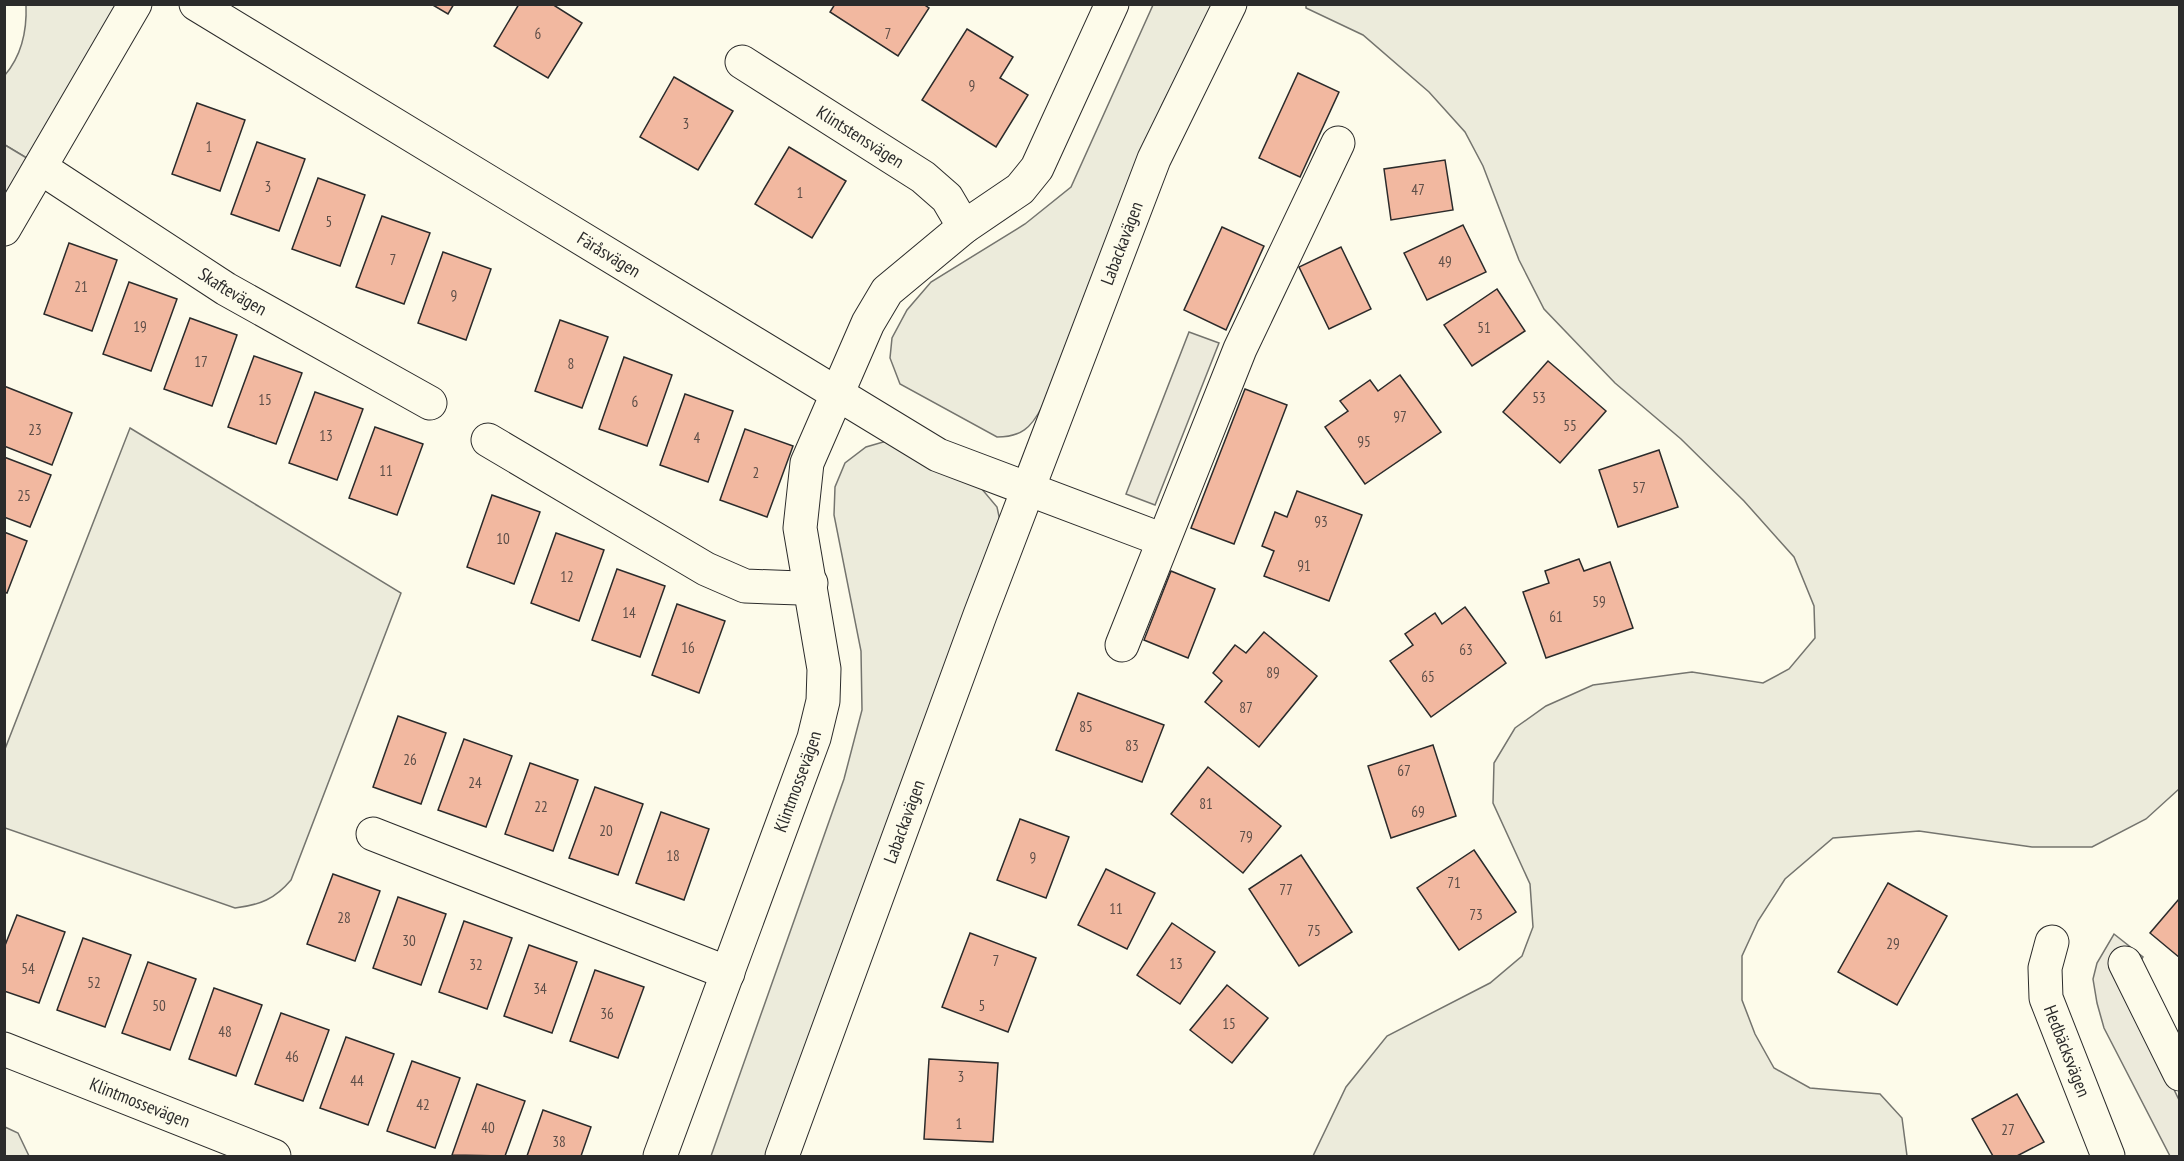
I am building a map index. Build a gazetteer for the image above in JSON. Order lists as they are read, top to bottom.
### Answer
{
  "streets": {
    "street": [
      "Klintstensvägen",
      "Labackavägen",
      "Färåsvägen",
      "Skaftevägen",
      "Klintmossevägen",
      "Hedbäcksvägen"
    ]
  },
  "crossings": [
    ["Labackavägen", "Färåsvägen"],
    ["Färåsvägen", "Klintmossevägen"]
  ],
  "house_numbers": [
    "6",
    "7",
    "9",
    "3",
    "1",
    "3",
    "47",
    "1",
    "5",
    "7",
    "49",
    "21",
    "9",
    "19",
    "51",
    "17",
    "8",
    "53",
    "15",
    "6",
    "97",
    "55",
    "23",
    "13",
    "4",
    "95",
    "11",
    "2",
    "57",
    "25",
    "93",
    "10",
    "91",
    "12",
    "59",
    "14",
    "61",
    "16",
    "63",
    "89",
    "65",
    "87",
    "85",
    "83",
    "26",
    "67",
    "24",
    "81",
    "22",
    "69",
    "20",
    "79",
    "18",
    "9",
    "71",
    "77",
    "11",
    "73",
    "28",
    "75",
    "30",
    "29",
    "7",
    "13",
    "32",
    "54",
    "52",
    "34",
    "50",
    "5",
    "36",
    "15",
    "48",
    "46",
    "3",
    "44",
    "42",
    "1",
    "40",
    "27",
    "38"
  ]
}
